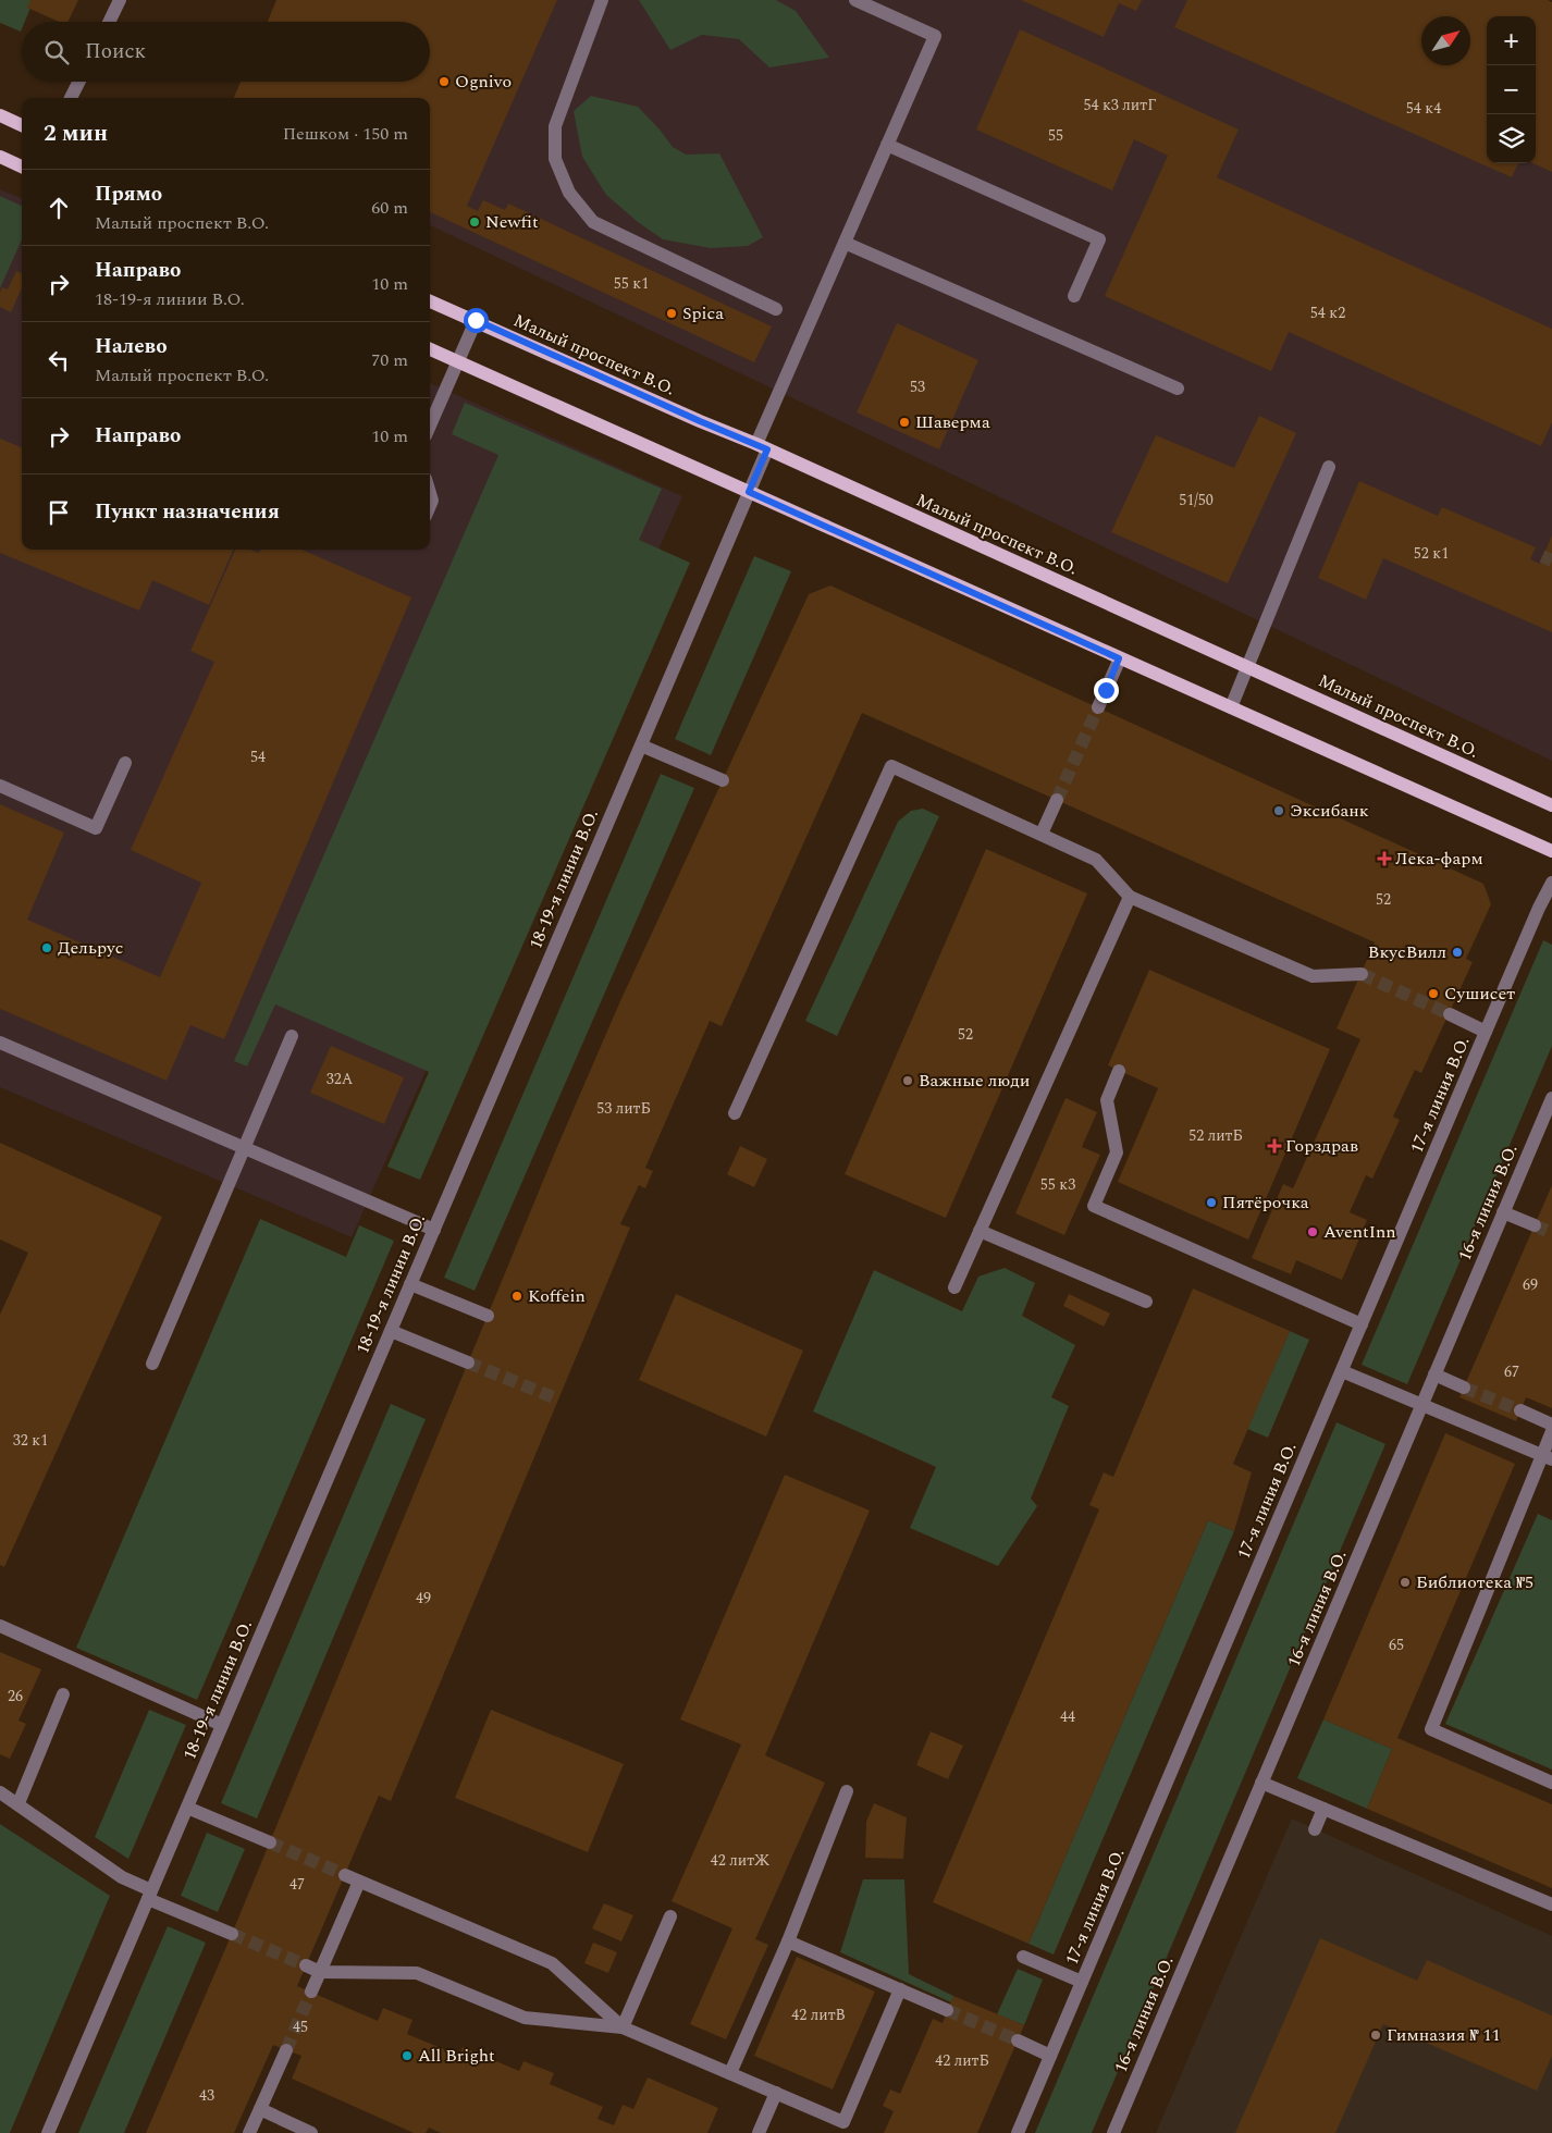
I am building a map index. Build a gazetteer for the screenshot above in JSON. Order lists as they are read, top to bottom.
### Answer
{
  "streets": {
    "main road": ["Малый проспект В.О."],
    "street": ["18-19-я линии В.О.", "17-я линия В.О.", "16-я линия В.О."]
  },
  "crossings": [
    ["Малый проспект В.О.", "18-19-я линии В.О."]
  ],
  "places": {
    "other": [
      "Ognivo",
      "Newfit",
      "Spica",
      "Шаверма",
      "Эксибанк",
      "Дельрус",
      "ВкусВилл",
      "Сушисет",
      "Важные люди",
      "Пятёрочка",
      "AventInn",
      "Koffein",
      "Библиотека №5",
      "Гимназия № 11",
      "All Bright"
    ],
    "health": ["Лека-фарм", "Горздрав"]
  },
  "house_numbers": [
    "54 к3 литГ",
    "54 к4",
    "55",
    "55 к1",
    "54 к2",
    "53",
    "51/50",
    "52 к1",
    "54",
    "52",
    "52",
    "32А",
    "53 литБ",
    "52 литБ",
    "55 к3",
    "69",
    "67",
    "32 к1",
    "49",
    "65",
    "26",
    "44",
    "42 литЖ",
    "47",
    "42 литВ",
    "45",
    "42 литБ",
    "43"
  ],
  "north": "top right",
  "page": {
    "map_buttons": ["+", "−"],
    "search": "Поиск",
    "heading": ["2 мин", "Пешком · 150 m"],
    "list": [
      ["Прямо", "Малый проспект В.О.", "60 m"],
      ["Направо", "18-19-я линии В.О.", "10 m"],
      ["Налево", "Малый проспект В.О.", "70 m"],
      ["Направо", "10 m"],
      "Пункт назначения"
    ]
  }
}
